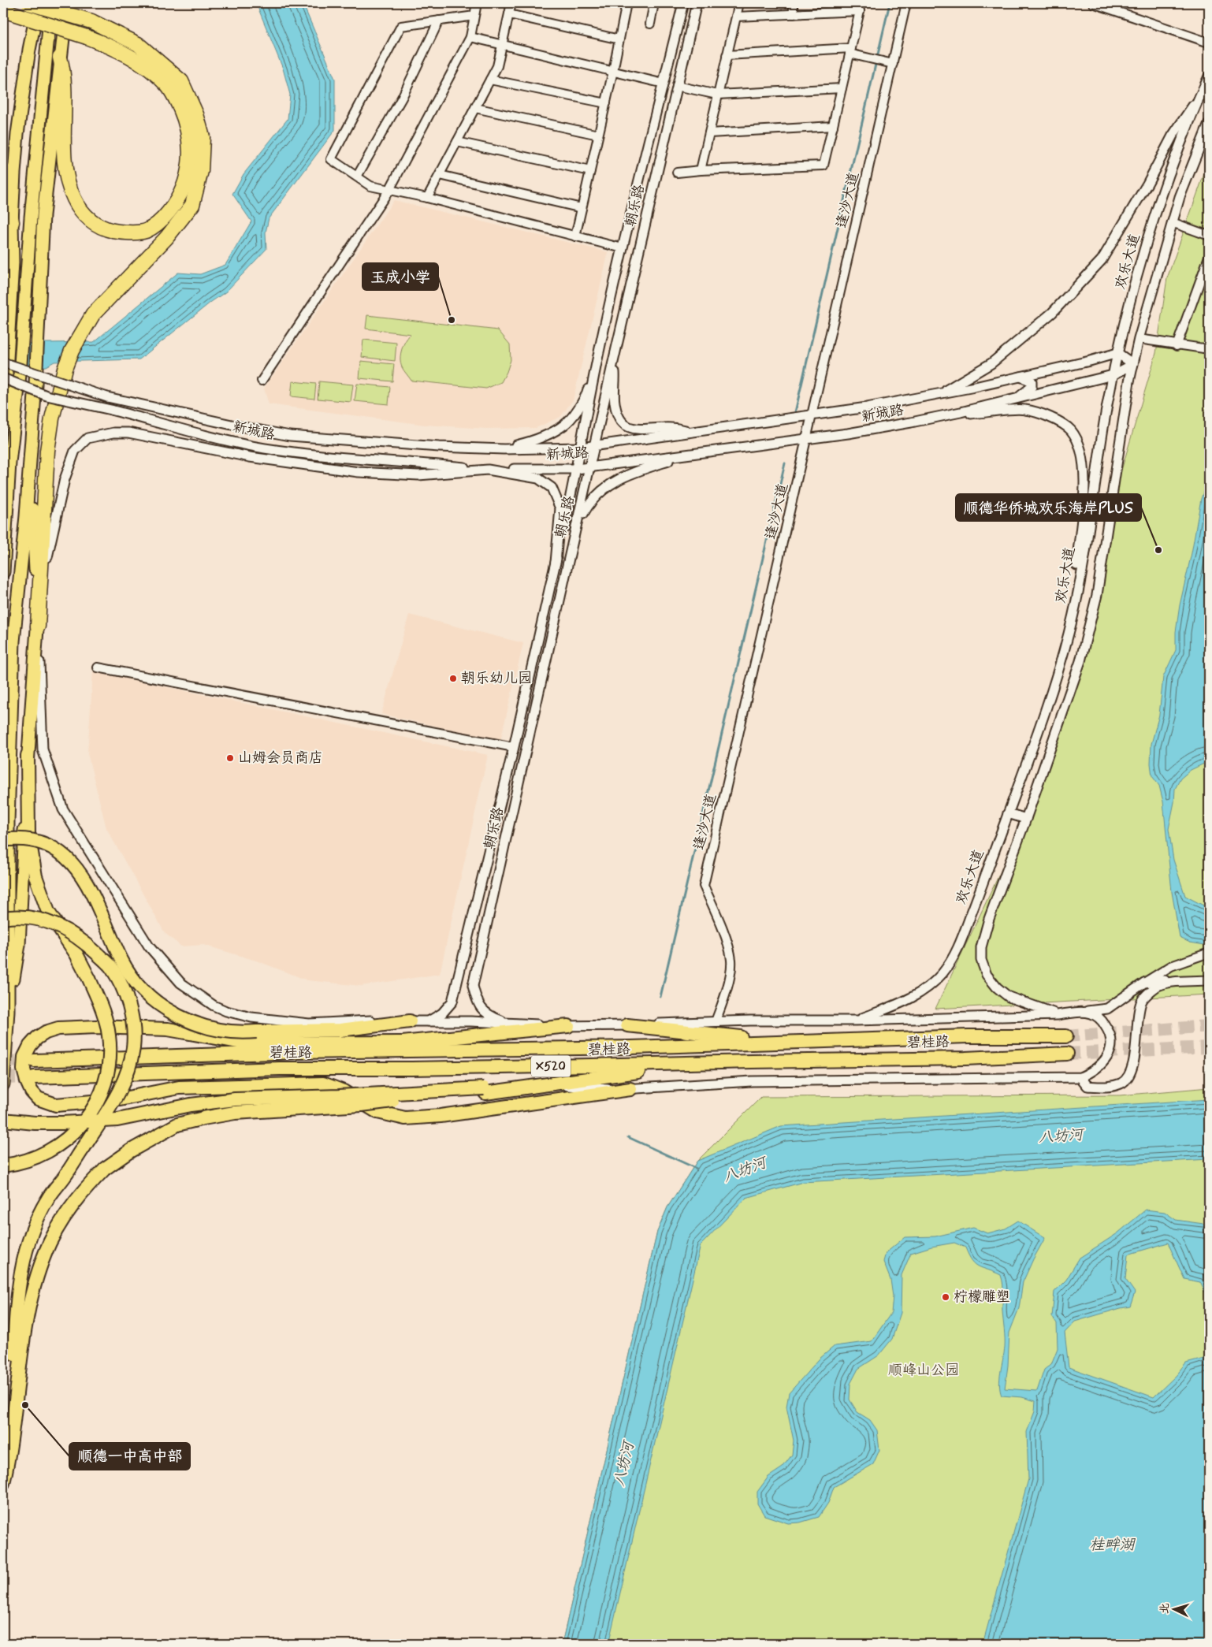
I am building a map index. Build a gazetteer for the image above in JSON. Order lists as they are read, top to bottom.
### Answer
{
  "streets": {
    "highway": ["碧桂路", "X520"],
    "street": [
      "逢沙大道",
      "朝乐路",
      "欢乐大道",
      "新城路"
    ]
  },
  "crossings": [
    ["逢沙大道", "新城路"],
    ["朝乐路", "新城路"],
    ["欢乐大道", "新城路"]
  ],
  "water": ["八坊河", "桂畔湖"],
  "parks": ["顺峰山公园"],
  "places": [
    "玉成小学",
    "顺德华侨城欢乐海岸PLUS",
    "朝乐幼儿园",
    "山姆会员商店",
    "柠檬雕塑",
    "顺德一中高中部"
  ],
  "north": "left"
}
